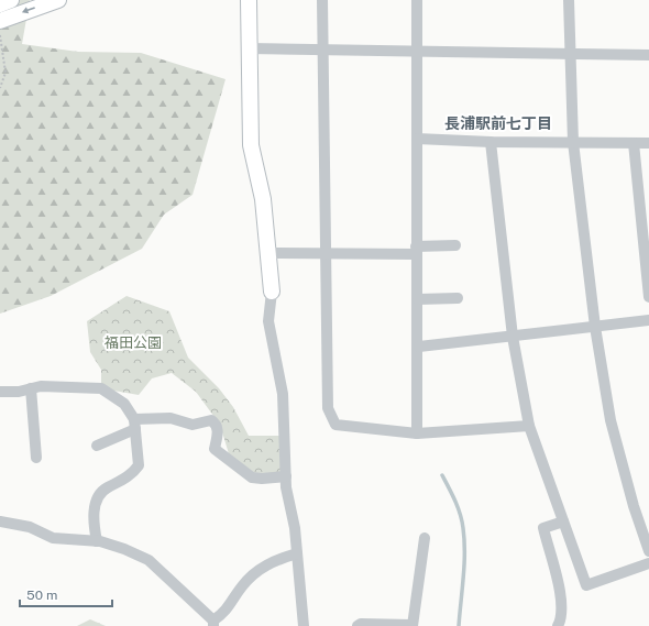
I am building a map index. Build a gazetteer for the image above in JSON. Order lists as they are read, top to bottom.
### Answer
{
  "districts": ["長浦駅前七丁目"],
  "parks": ["福田公園"],
  "scale_bar": "50 m"
}
